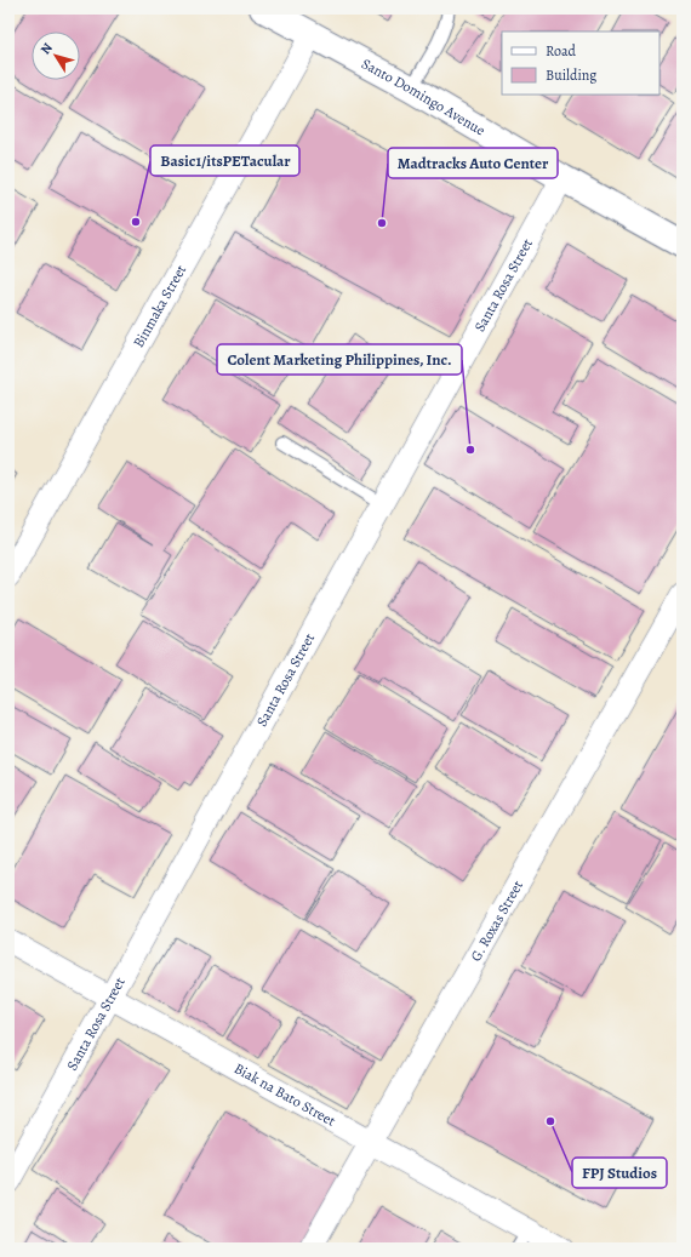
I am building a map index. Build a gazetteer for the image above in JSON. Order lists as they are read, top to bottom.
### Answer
{
  "streets": {
    "main road": ["Santo Domingo Avenue"],
    "street": [
      "Santa Rosa Street",
      "Binmaka Street",
      "G. Roxas Street",
      "Biak na Bato Street"
    ]
  },
  "crossings": [
    ["Santo Domingo Avenue", "Santa Rosa Street"],
    ["Santo Domingo Avenue", "Binmaka Street"],
    ["Santa Rosa Street", "Biak na Bato Street"],
    ["G. Roxas Street", "Biak na Bato Street"]
  ],
  "places": [
    "Basic1/itsPETacular",
    "Madtracks Auto Center",
    "Colent Marketing Philippines, Inc.",
    "FPJ Studios"
  ],
  "legend": ["Road", "Building"],
  "north": "top left"
}
